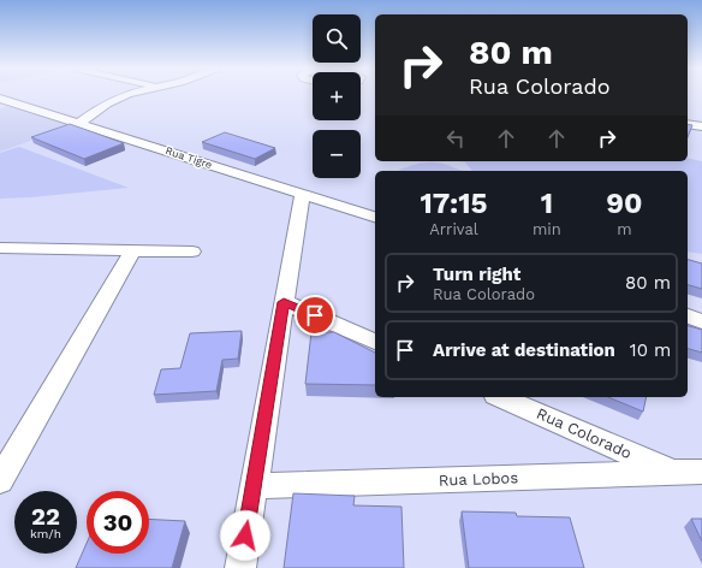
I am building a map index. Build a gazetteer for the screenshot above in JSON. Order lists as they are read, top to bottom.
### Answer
{
  "streets": {
    "street": ["Rua Tigre", "Rua Colorado", "Rua Lobos"]
  },
  "crossings": [
    ["Rua Colorado", "Rua Lobos"]
  ],
  "page": {
    "map_buttons": ["+", "−"],
    "turn": ["80 m", "Rua Colorado"],
    "eta": [
      "17:15",
      "Arrival",
      "1",
      "min",
      "90",
      "m"
    ],
    "list": [
      {
        "name": "Turn right",
        "note": "Rua Colorado",
        "value": "80 m"
      },
      {
        "name": "Arrive at destination",
        "value": "10 m"
      }
    ],
    "speed": "22 km/h",
    "limit": "30"
  }
}
